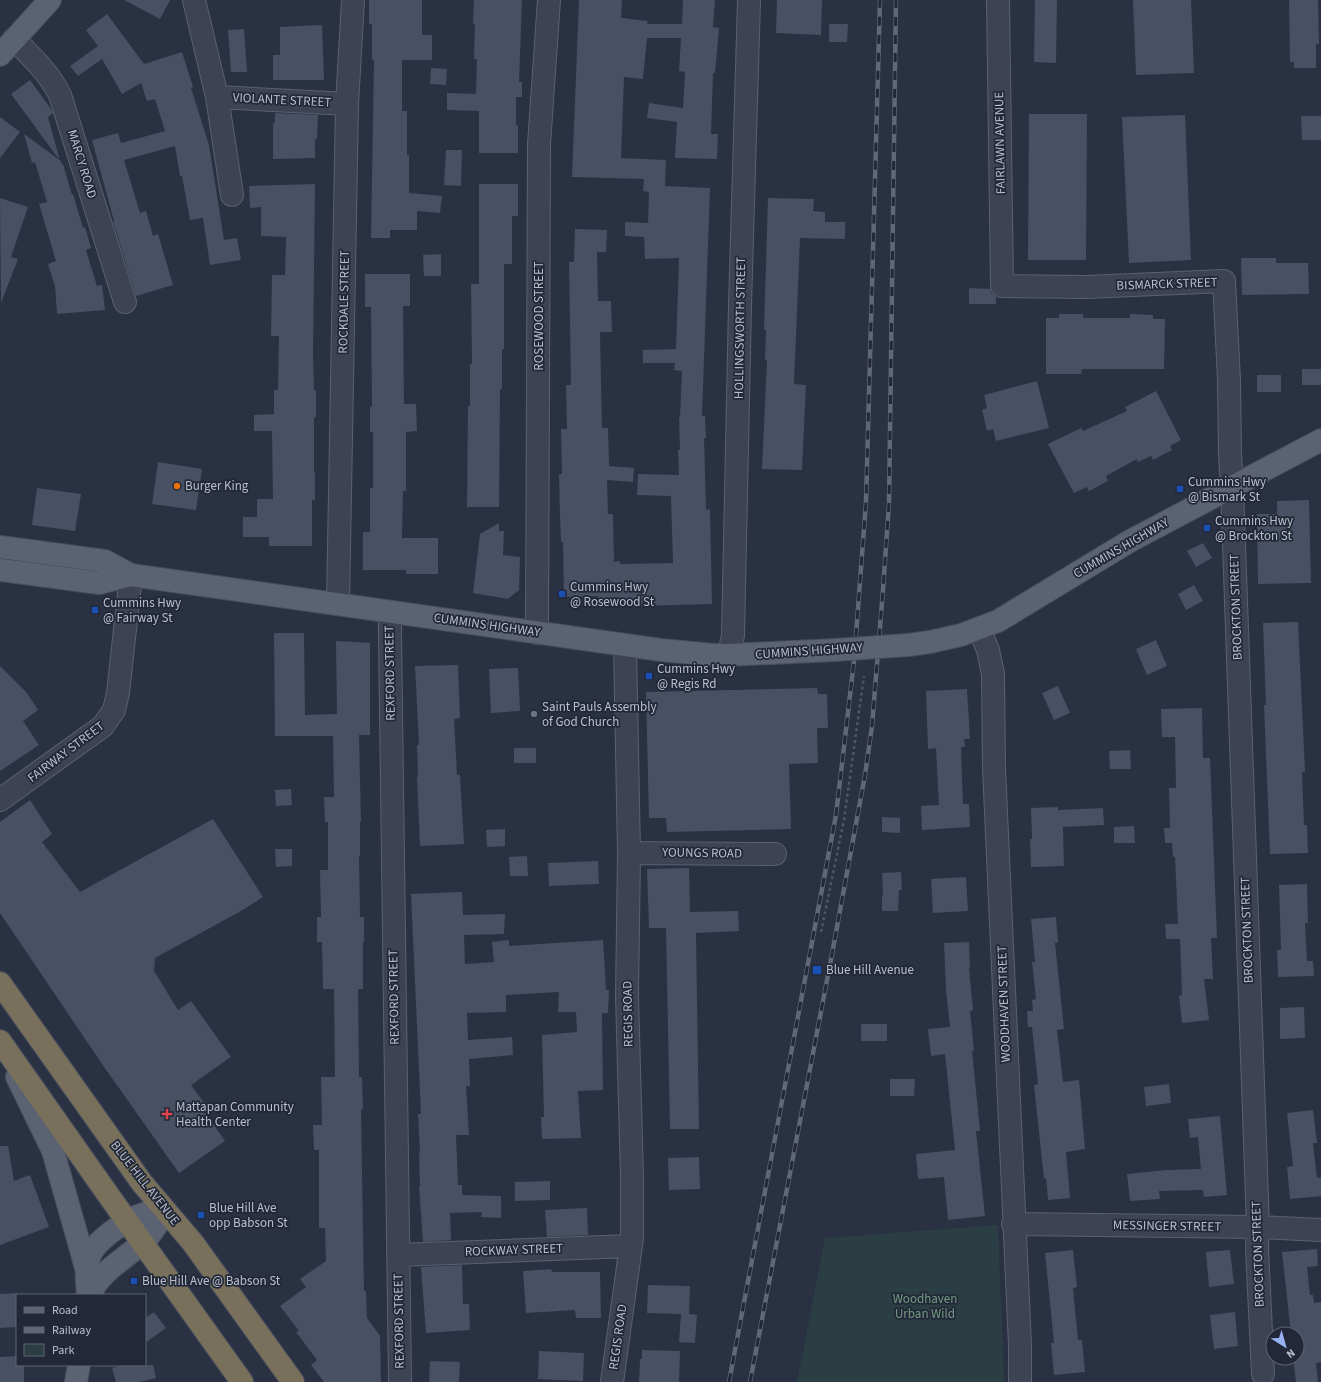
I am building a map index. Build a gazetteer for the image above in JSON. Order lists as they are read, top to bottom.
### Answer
{
  "streets": {
    "highway": ["BLUE HILL AVENUE"],
    "main road": ["CUMMINS HIGHWAY"],
    "street": [
      "VIOLANTE STREET",
      "FAIRLAWN AVENUE",
      "MARCY ROAD",
      "BISMARCK STREET",
      "ROCKDALE STREET",
      "ROSEWOOD STREET",
      "HOLLINGSWORTH STREET",
      "BROCKTON STREET",
      "REXFORD STREET",
      "FAIRWAY STREET",
      "YOUNGS ROAD",
      "WOODHAVEN STREET",
      "REGIS ROAD",
      "MESSINGER STREET",
      "ROCKWAY STREET"
    ]
  },
  "crossings": [
    ["VIOLANTE STREET", "ROCKDALE STREET"],
    ["FAIRLAWN AVENUE", "BISMARCK STREET"],
    ["BISMARCK STREET", "CUMMINS HIGHWAY"],
    ["BISMARCK STREET", "BROCKTON STREET"],
    ["ROCKDALE STREET", "CUMMINS HIGHWAY"],
    ["ROSEWOOD STREET", "CUMMINS HIGHWAY"],
    ["HOLLINGSWORTH STREET", "CUMMINS HIGHWAY"],
    ["CUMMINS HIGHWAY", "BROCKTON STREET"],
    ["CUMMINS HIGHWAY", "REXFORD STREET"],
    ["CUMMINS HIGHWAY", "FAIRWAY STREET"],
    ["CUMMINS HIGHWAY", "WOODHAVEN STREET"],
    ["CUMMINS HIGHWAY", "REGIS ROAD"],
    ["BROCKTON STREET", "MESSINGER STREET"],
    ["REXFORD STREET", "ROCKWAY STREET"],
    ["YOUNGS ROAD", "REGIS ROAD"],
    ["WOODHAVEN STREET", "MESSINGER STREET"],
    ["REGIS ROAD", "ROCKWAY STREET"]
  ],
  "parks": ["Woodhaven Urban Wild"],
  "places": {
    "other": ["Burger King", "Saint Pauls Assembly of God Church"],
    "transit": [
      "Cummins Hwy @ Bismark St",
      "Cummins Hwy @ Brockton St",
      "Cummins Hwy @ Rosewood St",
      "Cummins Hwy @ Fairway St",
      "Cummins Hwy @ Regis Rd",
      "Blue Hill Avenue",
      "Blue Hill Ave opp Babson St",
      "Blue Hill Ave @ Babson St"
    ],
    "health": ["Mattapan Community Health Center"]
  },
  "legend": ["Road", "Railway", "Park"],
  "north": "bottom right"
}
